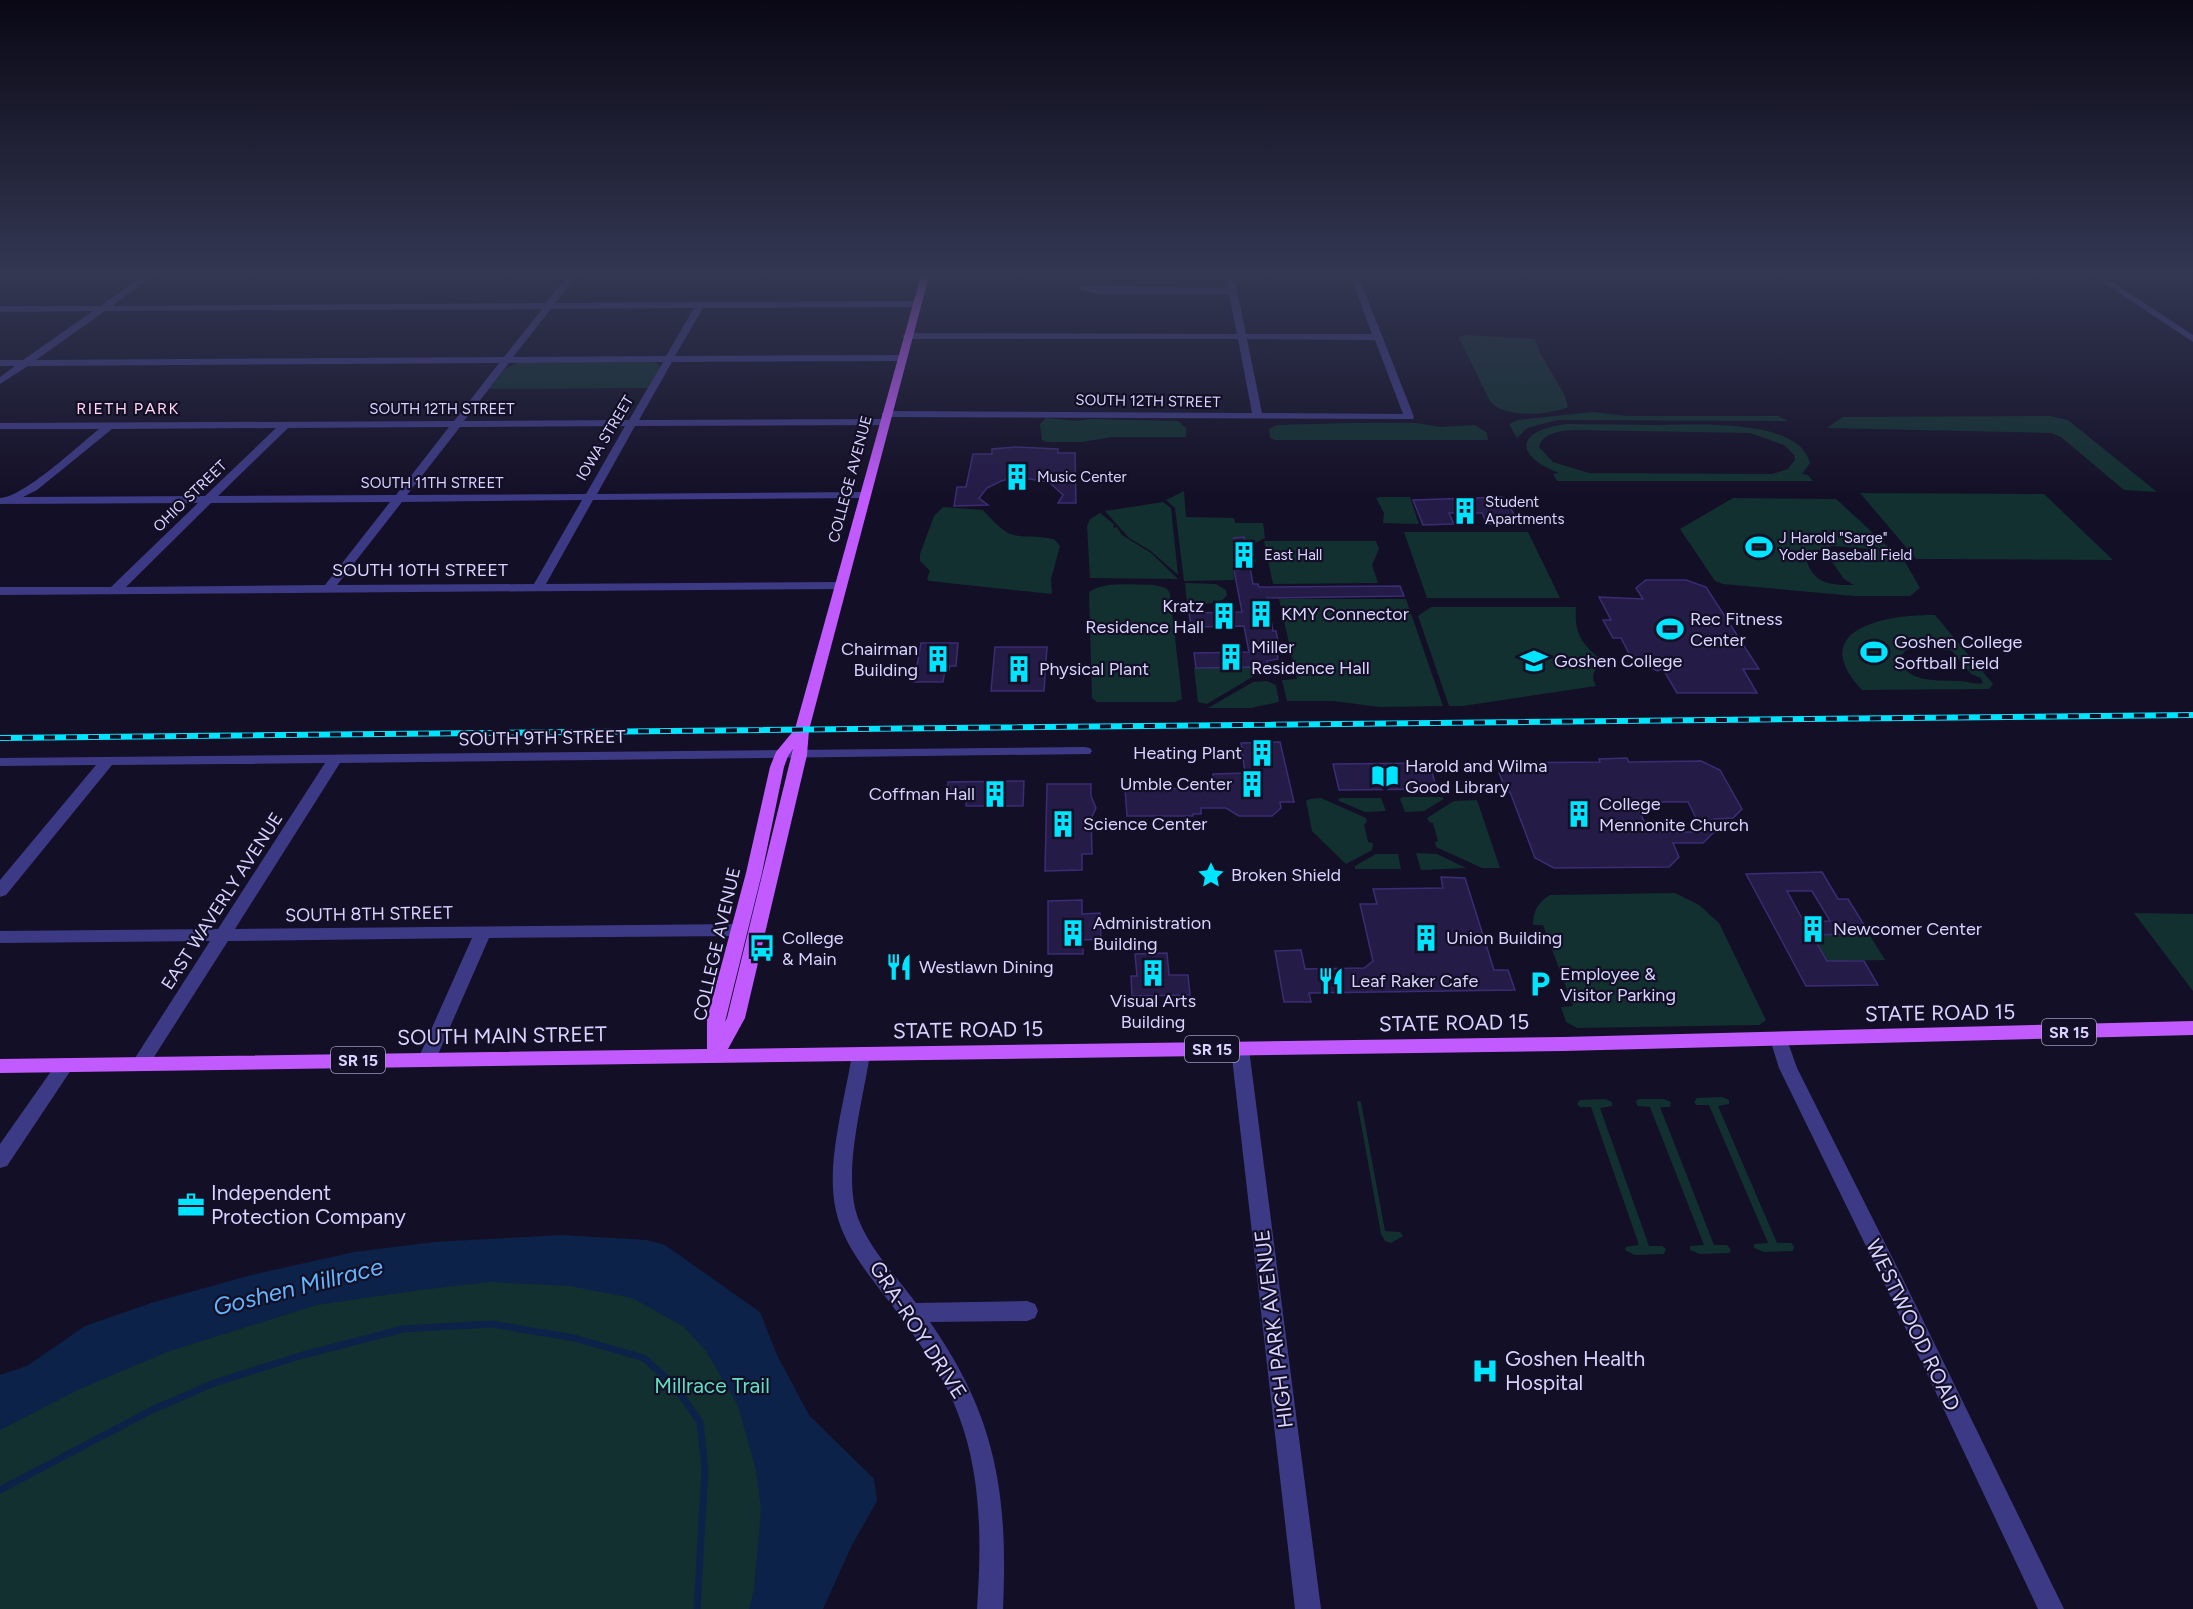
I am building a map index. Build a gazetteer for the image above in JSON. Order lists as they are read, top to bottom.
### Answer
{
  "streets": {
    "main road": [
      "COLLEGE AVENUE",
      "STATE ROAD 15",
      "SR 15",
      "SOUTH MAIN STREET"
    ],
    "street": [
      "SOUTH 12TH STREET",
      "IOWA STREET",
      "SOUTH 11TH STREET",
      "OHIO STREET",
      "SOUTH 10TH STREET",
      "SOUTH 9TH STREET",
      "EAST WAVERLY AVENUE",
      "SOUTH 8TH STREET",
      "WESTWOOD ROAD",
      "HIGH PARK AVENUE",
      "GRA-ROY DRIVE"
    ]
  },
  "crossings": [
    ["SOUTH 12TH STREET", "IOWA STREET"],
    ["SOUTH 12TH STREET", "COLLEGE AVENUE"],
    ["SOUTH 12TH STREET", "OHIO STREET"],
    ["IOWA STREET", "SOUTH 11TH STREET"],
    ["IOWA STREET", "SOUTH 10TH STREET"],
    ["COLLEGE AVENUE", "SOUTH 11TH STREET"],
    ["COLLEGE AVENUE", "SOUTH 10TH STREET"],
    ["COLLEGE AVENUE", "SOUTH 9TH STREET"],
    ["COLLEGE AVENUE", "SOUTH 8TH STREET"],
    ["COLLEGE AVENUE", "STATE ROAD 15"],
    ["COLLEGE AVENUE", "SOUTH MAIN STREET"],
    ["SOUTH 11TH STREET", "OHIO STREET"],
    ["OHIO STREET", "SOUTH 10TH STREET"],
    ["SOUTH 9TH STREET", "EAST WAVERLY AVENUE"],
    ["EAST WAVERLY AVENUE", "SOUTH 8TH STREET"],
    ["EAST WAVERLY AVENUE", "SOUTH MAIN STREET"],
    ["STATE ROAD 15", "SOUTH MAIN STREET"],
    ["STATE ROAD 15", "WESTWOOD ROAD"],
    ["STATE ROAD 15", "HIGH PARK AVENUE"],
    ["STATE ROAD 15", "GRA-ROY DRIVE"]
  ],
  "districts": ["RIETH PARK"],
  "water": ["Goshen Millrace"],
  "parks": ["Millrace Trail"],
  "places": {
    "building": [
      "Music Center",
      "Student Apartments",
      "East Hall",
      "KMY Connector",
      "Kratz Residence Hall",
      "Miller Residence Hall",
      "Chairman Building",
      "Physical Plant",
      "Heating Plant",
      "Umble Center",
      "Coffman Hall",
      "College Mennonite Church",
      "Science Center",
      "Newcomer Center",
      "Administration Building",
      "Union Building",
      "Visual Arts Building"
    ],
    "sports": ["J Harold \"Sarge\" Yoder Baseball Field", "Rec Fitness Center", "Goshen College Softball Field"],
    "school or university": ["Goshen College"],
    "library": ["Harold and Wilma Good Library"],
    "place": ["Broken Shield"],
    "bus stop": ["College & Main"],
    "restaurant": ["Westlawn Dining", "Leaf Raker Cafe"],
    "parking": ["Employee & Visitor Parking"],
    "office": ["Independent Protection Company"],
    "hospital": ["Goshen Health Hospital"]
  }
}
